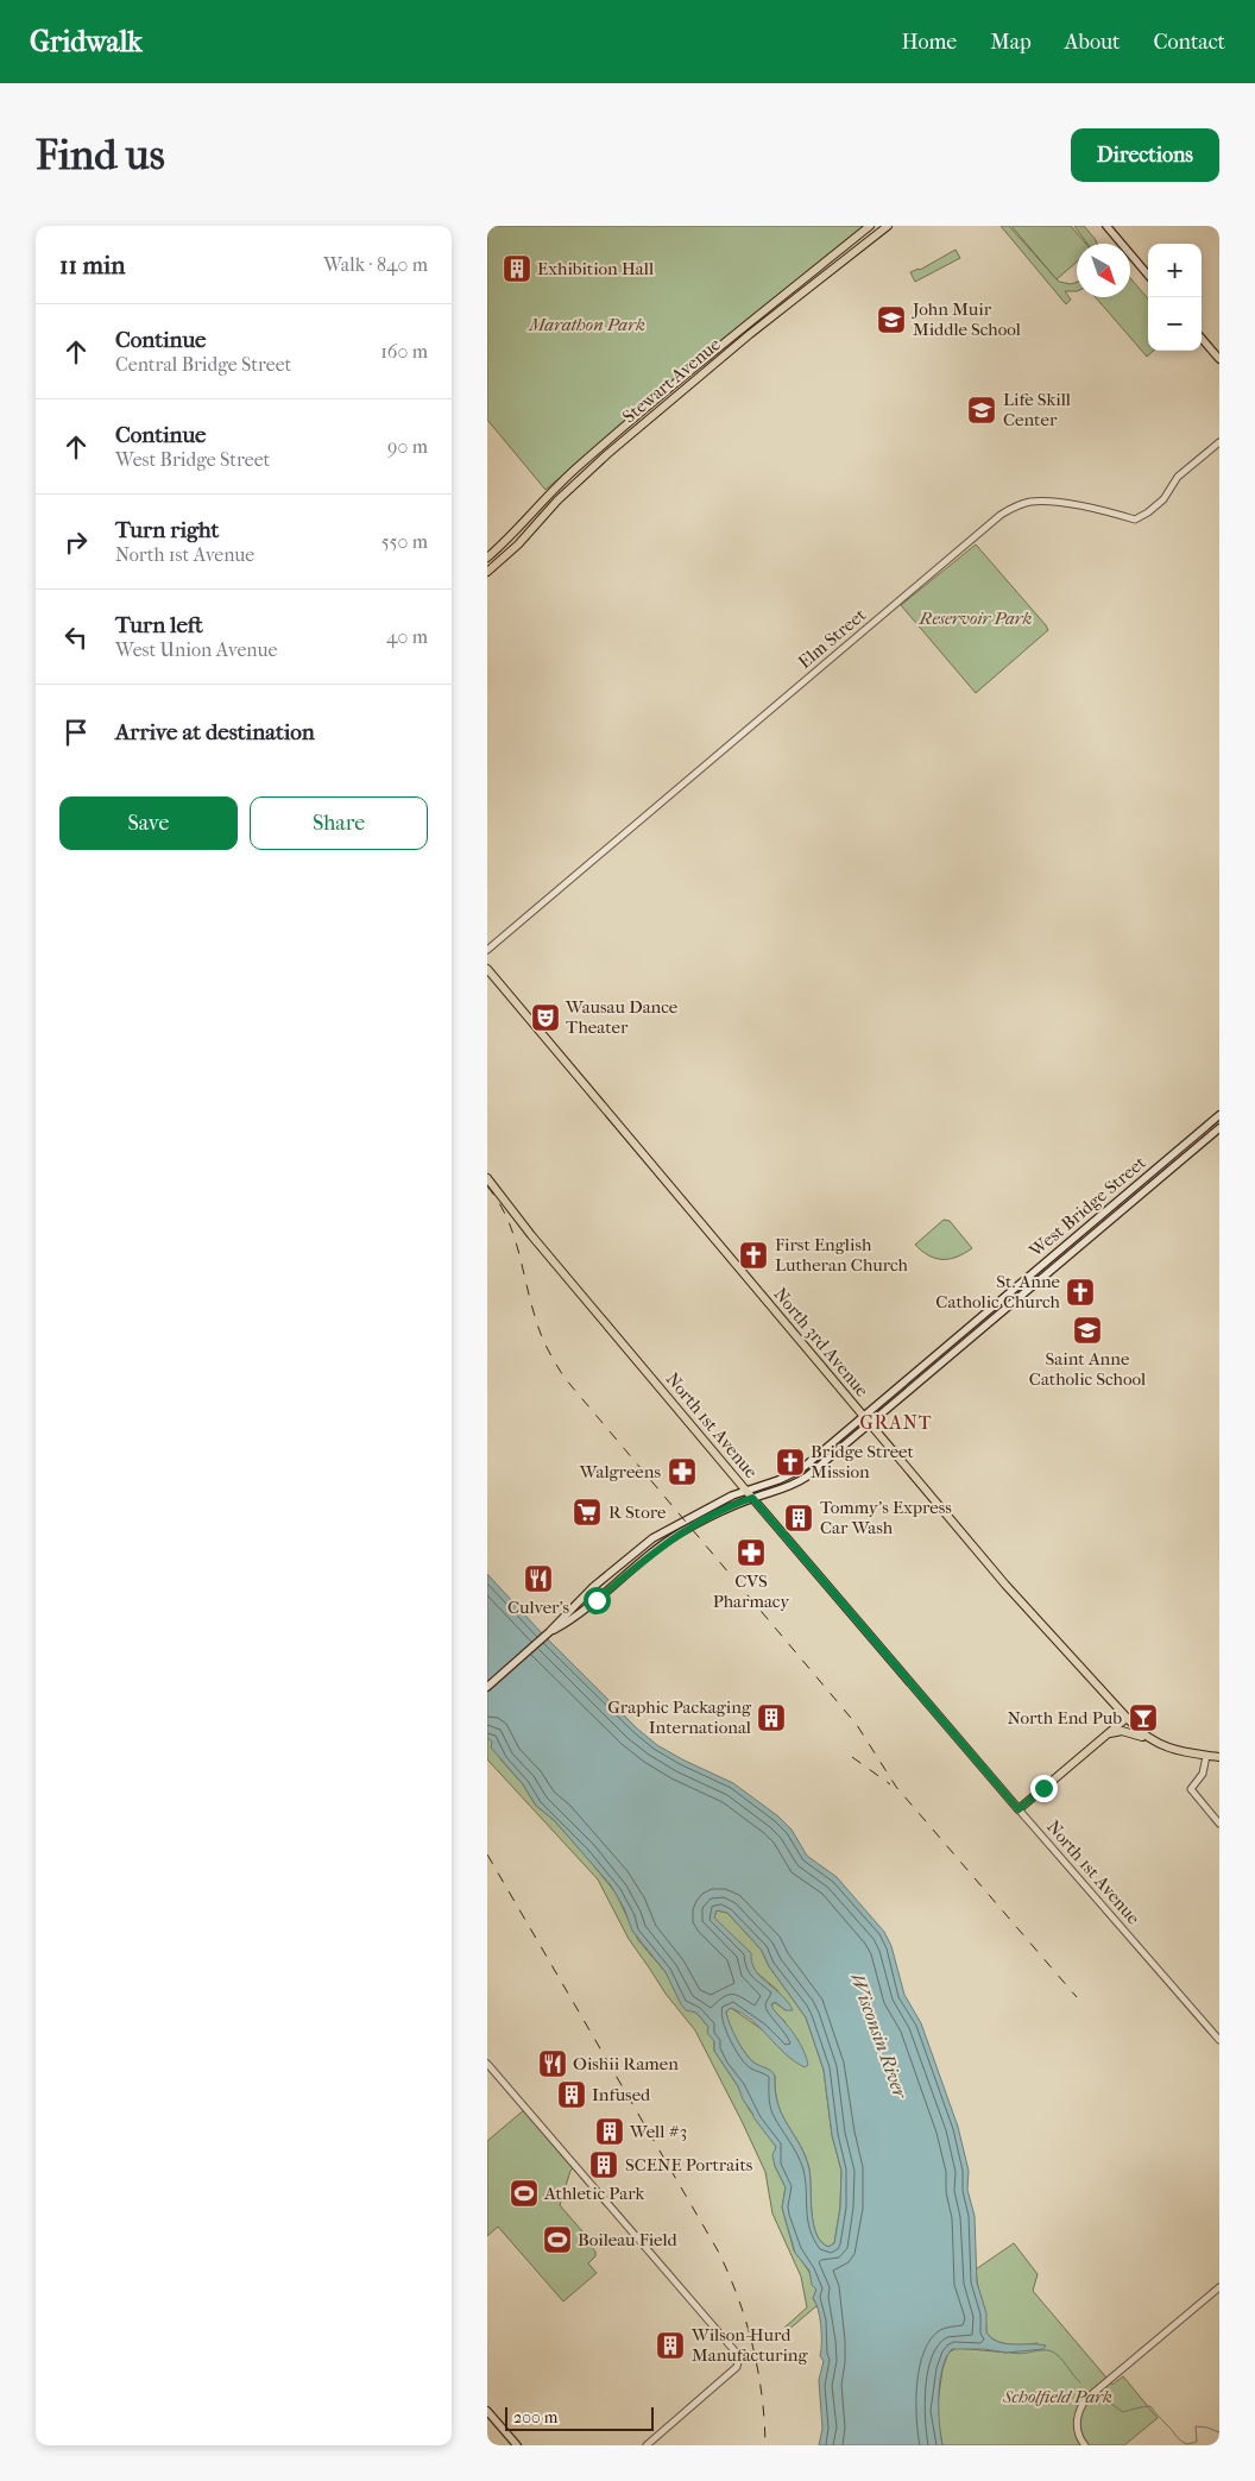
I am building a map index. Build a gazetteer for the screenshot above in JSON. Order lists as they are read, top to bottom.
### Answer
{
  "streets": {
    "main road": [
      "Stewart Avenue",
      "West Bridge Street",
      "North 3rd Avenue",
      "North 1st Avenue"
    ],
    "street": ["Elm Street"]
  },
  "crossings": [
    ["West Bridge Street", "North 3rd Avenue"],
    ["West Bridge Street", "North 1st Avenue"]
  ],
  "districts": ["GRANT"],
  "water": ["Wisconsin River"],
  "parks": ["Marathon Park", "Reservoir Park", "Scholfield Park"],
  "places": {
    "building": [
      "Exhibition Hall",
      "Tommy's Express Car Wash",
      "Graphic Packaging International",
      "Infused",
      "Well #3",
      "SCENE Portraits",
      "Wilson-Hurd Manufacturing"
    ],
    "school or university": ["John Muir Middle School", "Life Skill Center", "Saint Anne Catholic School"],
    "theatre": ["Wausau Dance Theater"],
    "church": ["First English Lutheran Church", "St. Anne Catholic Church", "Bridge Street Mission"],
    "pharmacy": ["Walgreens", "CVS Pharmacy"],
    "supermarket": ["R Store"],
    "restaurant": ["Culver's", "Oishii Ramen"],
    "bar": ["North End Pub"],
    "sports": ["Athletic Park", "Boileau Field"]
  },
  "scale_bar": "200 m",
  "north": "bottom right",
  "page": {
    "header": "Gridwalk",
    "nav": [
      "Home",
      "Map",
      "About",
      "Contact"
    ],
    "buttons": [
      "Directions",
      ["Save", "Share"]
    ],
    "title": "Find us",
    "heading": ["11 min", "Walk · 840 m"],
    "map_buttons": ["+", "−"],
    "list": [
      ["Continue", "Central Bridge Street", "160 m"],
      ["Continue", "West Bridge Street", "90 m"],
      ["Turn right", "North 1st Avenue", "550 m"],
      ["Turn left", "West Union Avenue", "40 m"],
      "Arrive at destination"
    ],
    "scale": "200 m"
  }
}
